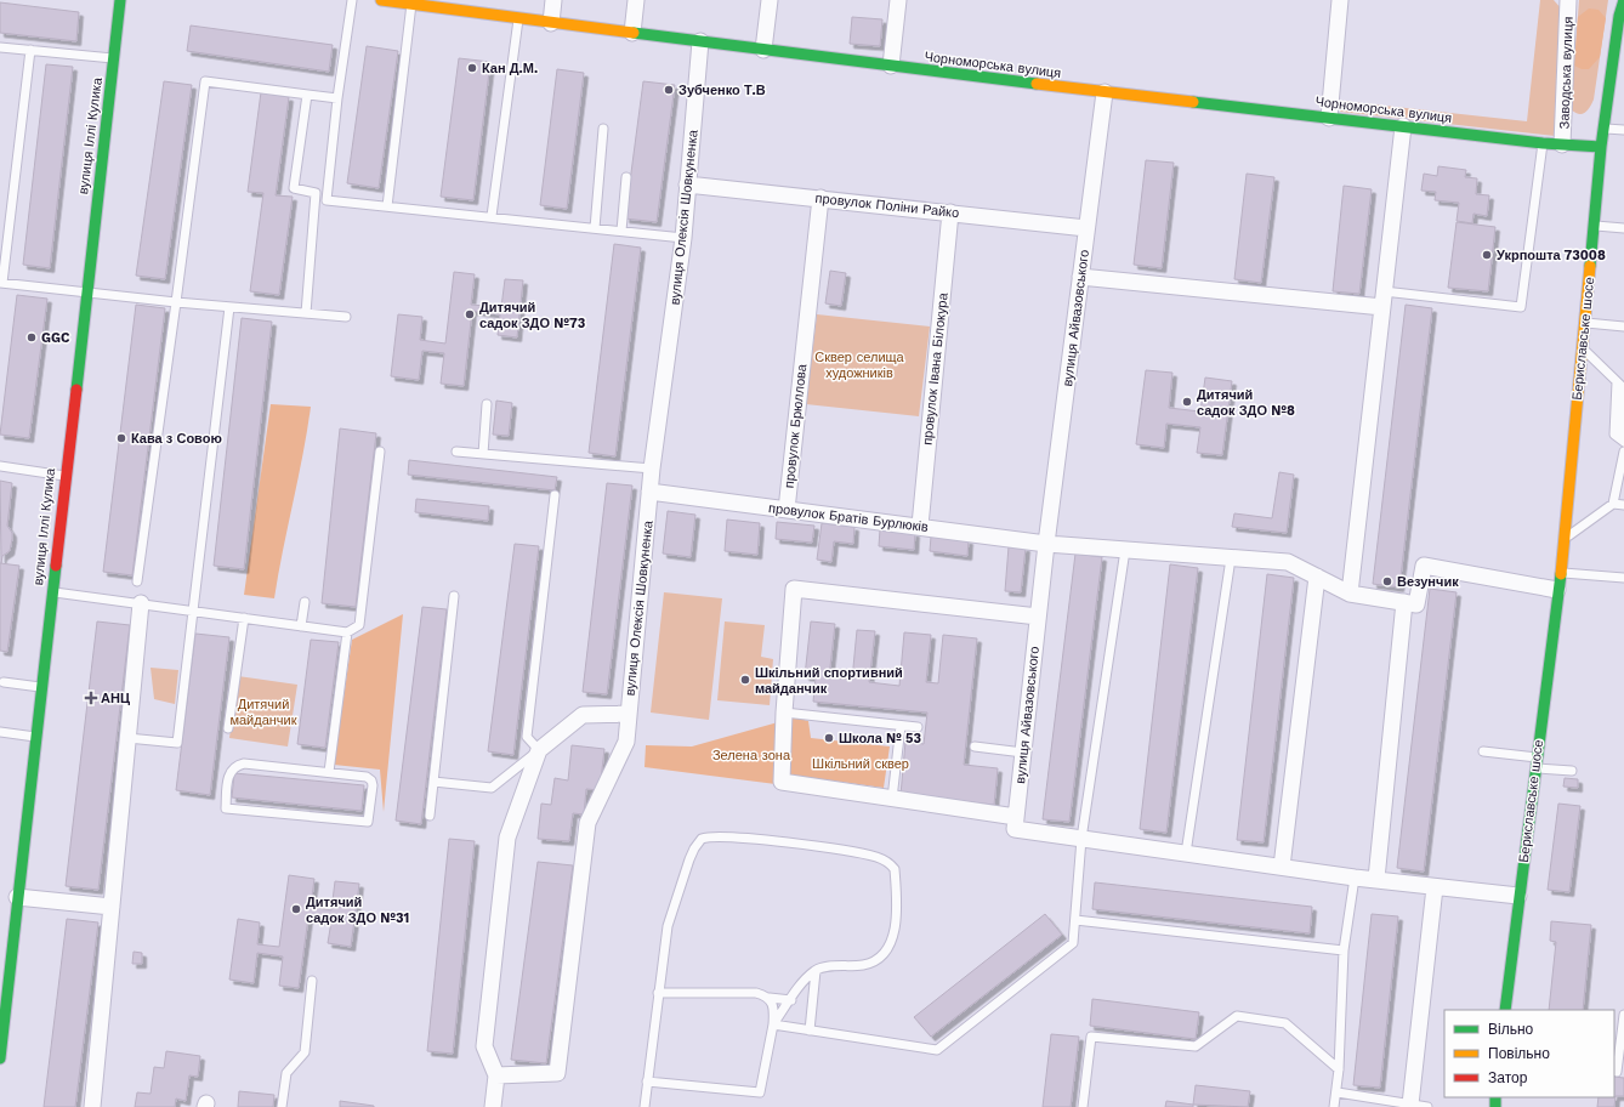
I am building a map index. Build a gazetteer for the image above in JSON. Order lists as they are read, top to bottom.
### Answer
{
  "streets": {
    "street": [
      "Чорноморська вулиця",
      "Заводська вулиця",
      "вулиця Іллі Кулика",
      "провулок Поліни Райко",
      "вулиця Олексія Шовкуненка",
      "вулиця Айвазовського",
      "Бериславське шосе",
      "провулок Івана Білокура",
      "провулок Брюллова",
      "провулок Братів Бурлюків"
    ]
  },
  "crossings": [
    ["Чорноморська вулиця", "Заводська вулиця"],
    ["Чорноморська вулиця", "вулиця Олексія Шовкуненка"],
    ["Чорноморська вулиця", "вулиця Айвазовського"],
    ["Чорноморська вулиця", "Бериславське шосе"],
    ["провулок Поліни Райко", "вулиця Олексія Шовкуненка"],
    ["провулок Поліни Райко", "вулиця Айвазовського"],
    ["провулок Поліни Райко", "провулок Івана Білокура"],
    ["провулок Поліни Райко", "провулок Брюллова"],
    ["вулиця Олексія Шовкуненка", "провулок Братів Бурлюків"],
    ["вулиця Айвазовського", "провулок Братів Бурлюків"],
    ["провулок Івана Білокура", "провулок Братів Бурлюків"],
    ["провулок Брюллова", "провулок Братів Бурлюків"]
  ],
  "parks": [
    "Сквер селища художників",
    "Дитячий майданчик",
    "Зелена зона",
    "Шкільний сквер"
  ],
  "places": {
    "other": [
      "Кан Д.М.",
      "Зубченко Т.В",
      "Укрпошта 73008",
      "Дитячий садок ЗДО №73",
      "GGC",
      "Дитячий садок ЗДО №8",
      "Кава з Совою",
      "Везунчик",
      "Шкільний спортивний майданчик",
      "Школа № 53",
      "Дитячий садок ЗДО №31"
    ],
    "health": ["АНЦ"]
  },
  "legend": ["Вільно", "Повільно", "Затор"]
}
